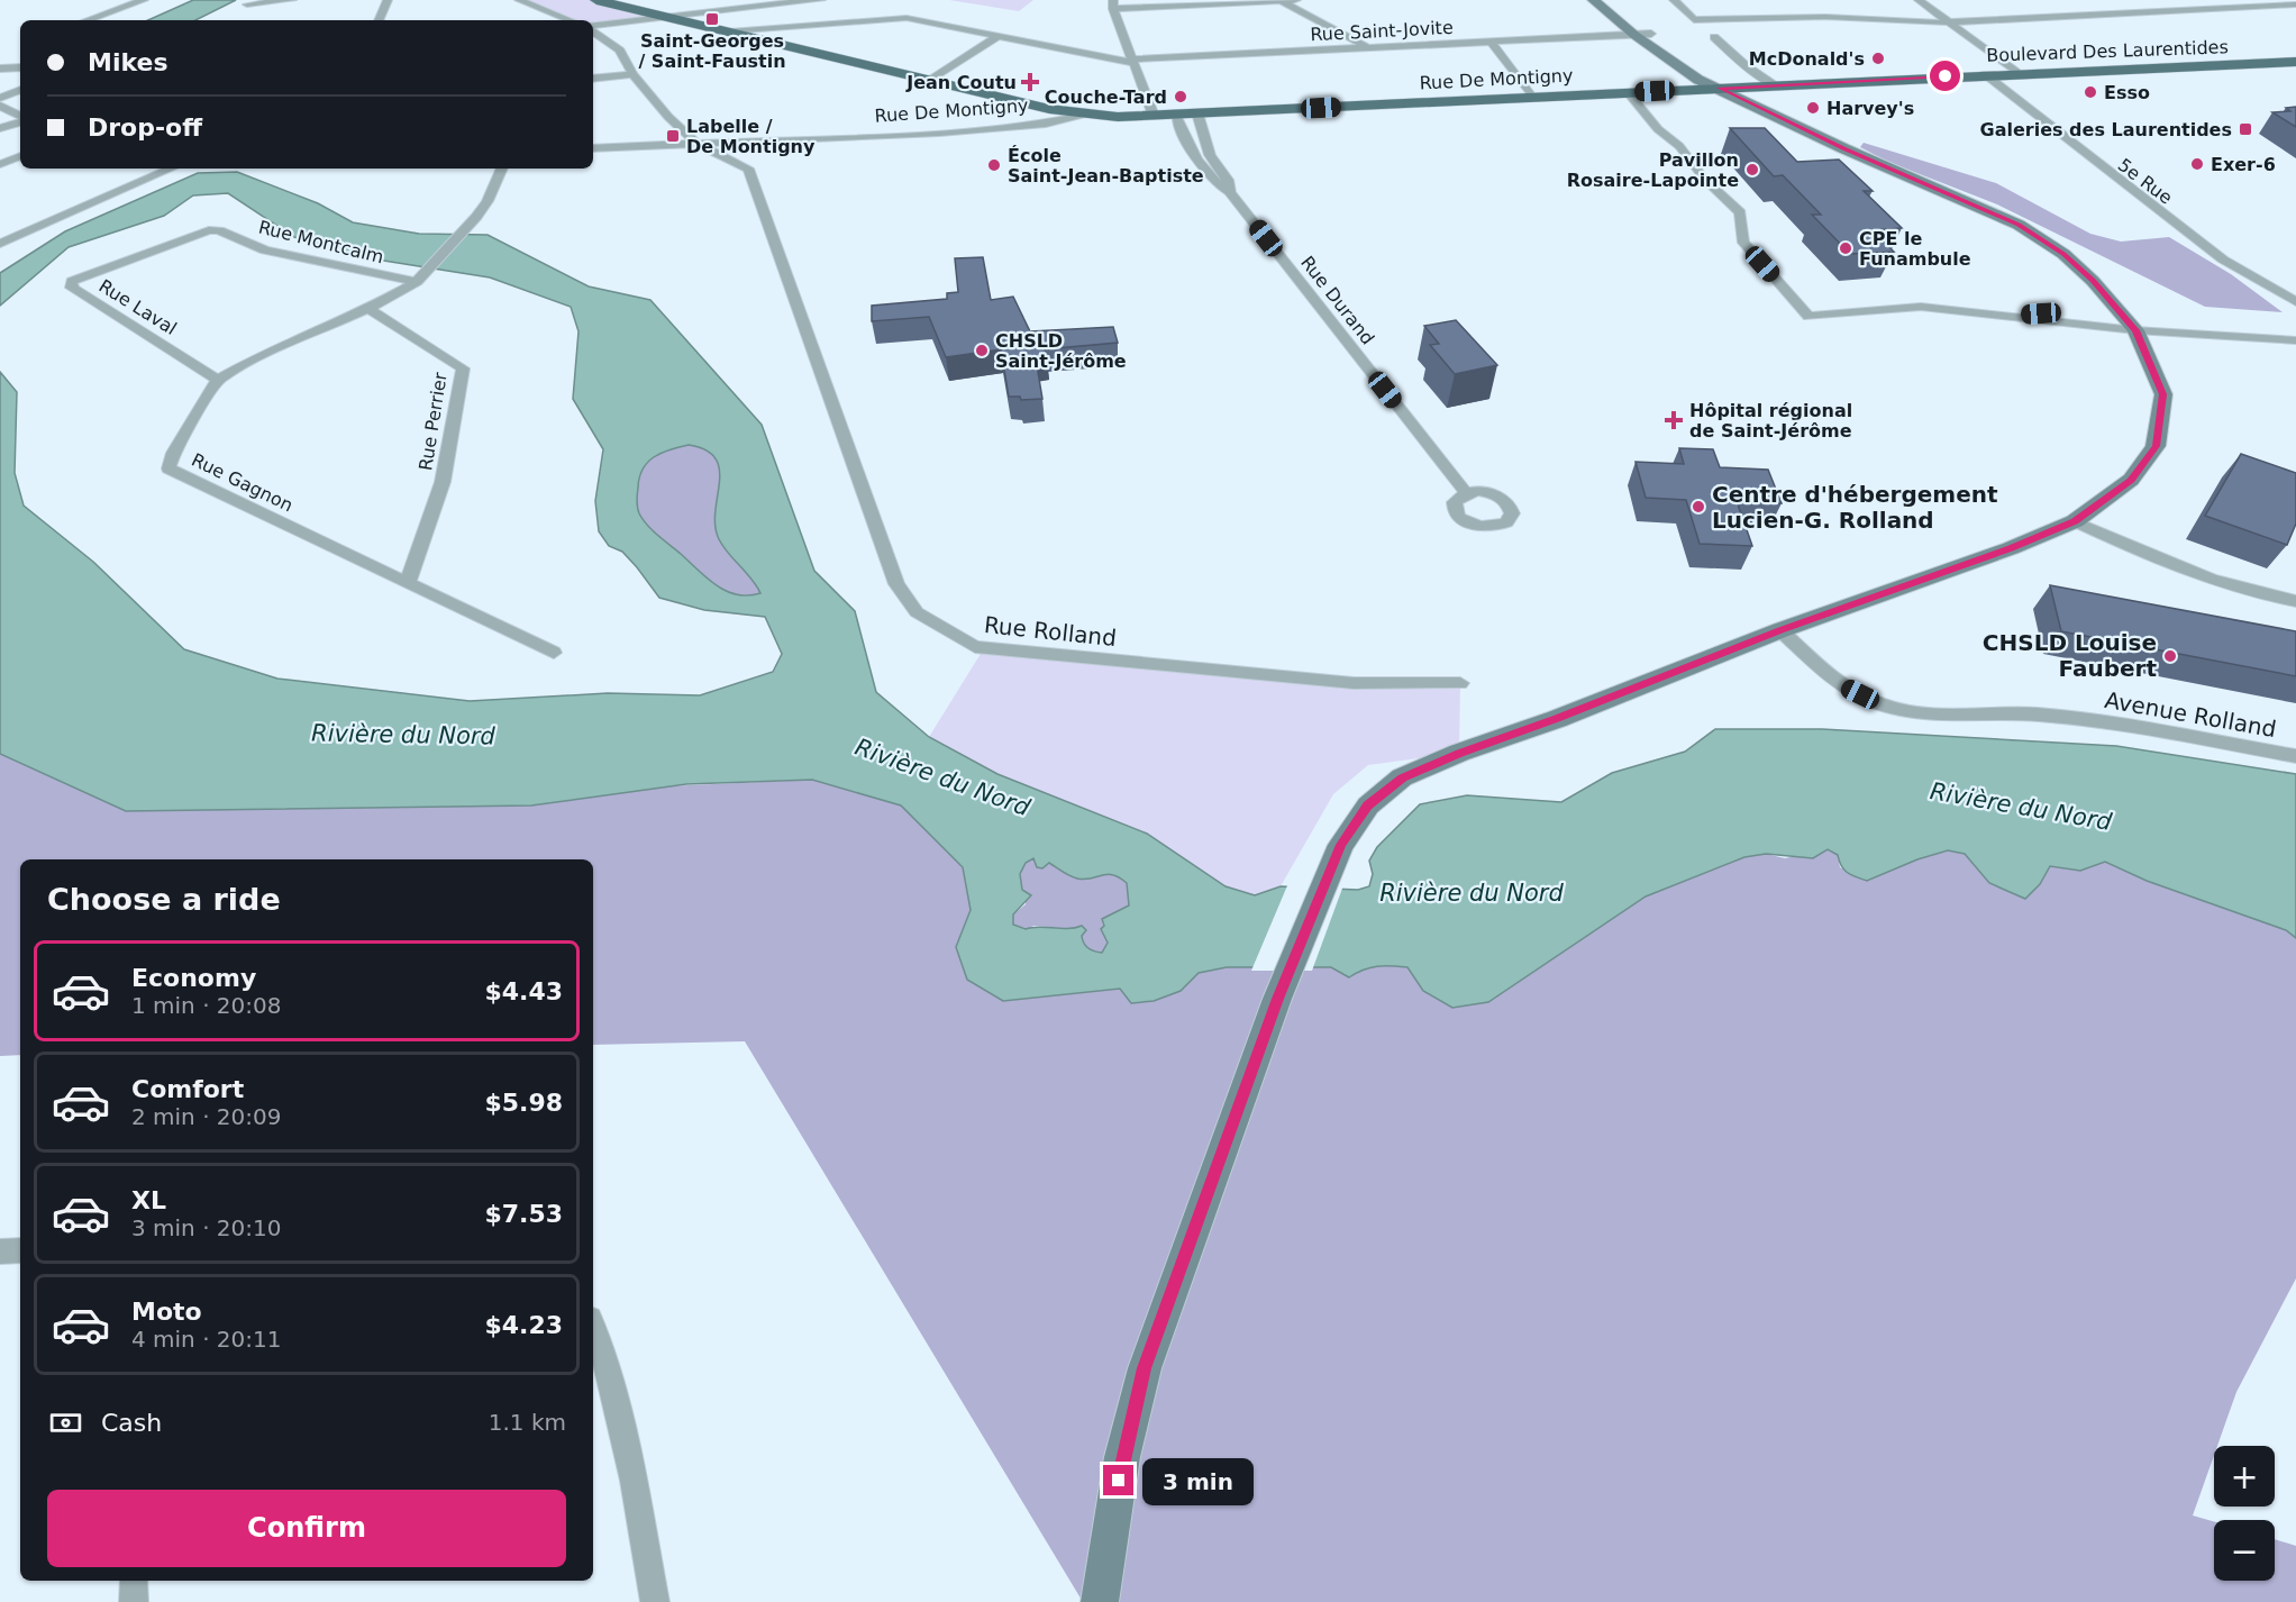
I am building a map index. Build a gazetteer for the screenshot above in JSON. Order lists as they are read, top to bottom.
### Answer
{
  "streets": {
    "main road": ["Boulevard Des Laurentides", "Rue De Montigny"],
    "street": [
      "Rue Saint-Jovite",
      "5e Rue",
      "Rue Montcalm",
      "Rue Durand",
      "Rue Laval",
      "Rue Perrier",
      "Rue Gagnon",
      "Rue Rolland",
      "Avenue Rolland"
    ]
  },
  "crossings": [
    ["Boulevard Des Laurentides", "Rue De Montigny"],
    ["Boulevard Des Laurentides", "5e Rue"],
    ["Rue De Montigny", "Rue Durand"],
    ["Rue De Montigny", "Rue Rolland"],
    ["Rue Montcalm", "Rue Laval"],
    ["Rue Montcalm", "Rue Gagnon"],
    ["Rue Laval", "Rue Gagnon"],
    ["Rue Perrier", "Rue Gagnon"]
  ],
  "water": ["Rivière du Nord"],
  "places": {
    "transit": ["Saint-Georges / Saint-Faustin", "Galeries des Laurentides", "Labelle / De Montigny"],
    "other": [
      "McDonald's",
      "Esso",
      "Couche-Tard",
      "Harvey's",
      "Exer-6",
      "École Saint-Jean-Baptiste",
      "Pavillon Rosaire-Lapointe",
      "CPE le Funambule",
      "CHSLD Saint-Jérôme",
      "Centre d'hébergement Lucien-G. Rolland",
      "CHSLD Louise Faubert"
    ],
    "health": ["Jean Coutu", "Hôpital régional de Saint-Jérôme"]
  },
  "page": {
    "banner": ["Mikes", "Drop-off"],
    "heading": "Choose a ride",
    "list": [
      {
        "name": "Economy",
        "note": "1 min · 20:08",
        "value": "$4.43"
      },
      {
        "name": "Comfort",
        "note": "2 min · 20:09",
        "value": "$5.98"
      },
      {
        "name": "XL",
        "note": "3 min · 20:10",
        "value": "$7.53"
      },
      {
        "name": "Moto",
        "note": "4 min · 20:11",
        "value": "$4.23"
      }
    ],
    "pay": ["Cash", "1.1 km"],
    "map_buttons": ["+", "−"],
    "bubble": "3 min",
    "buttons": "Confirm"
  }
}
